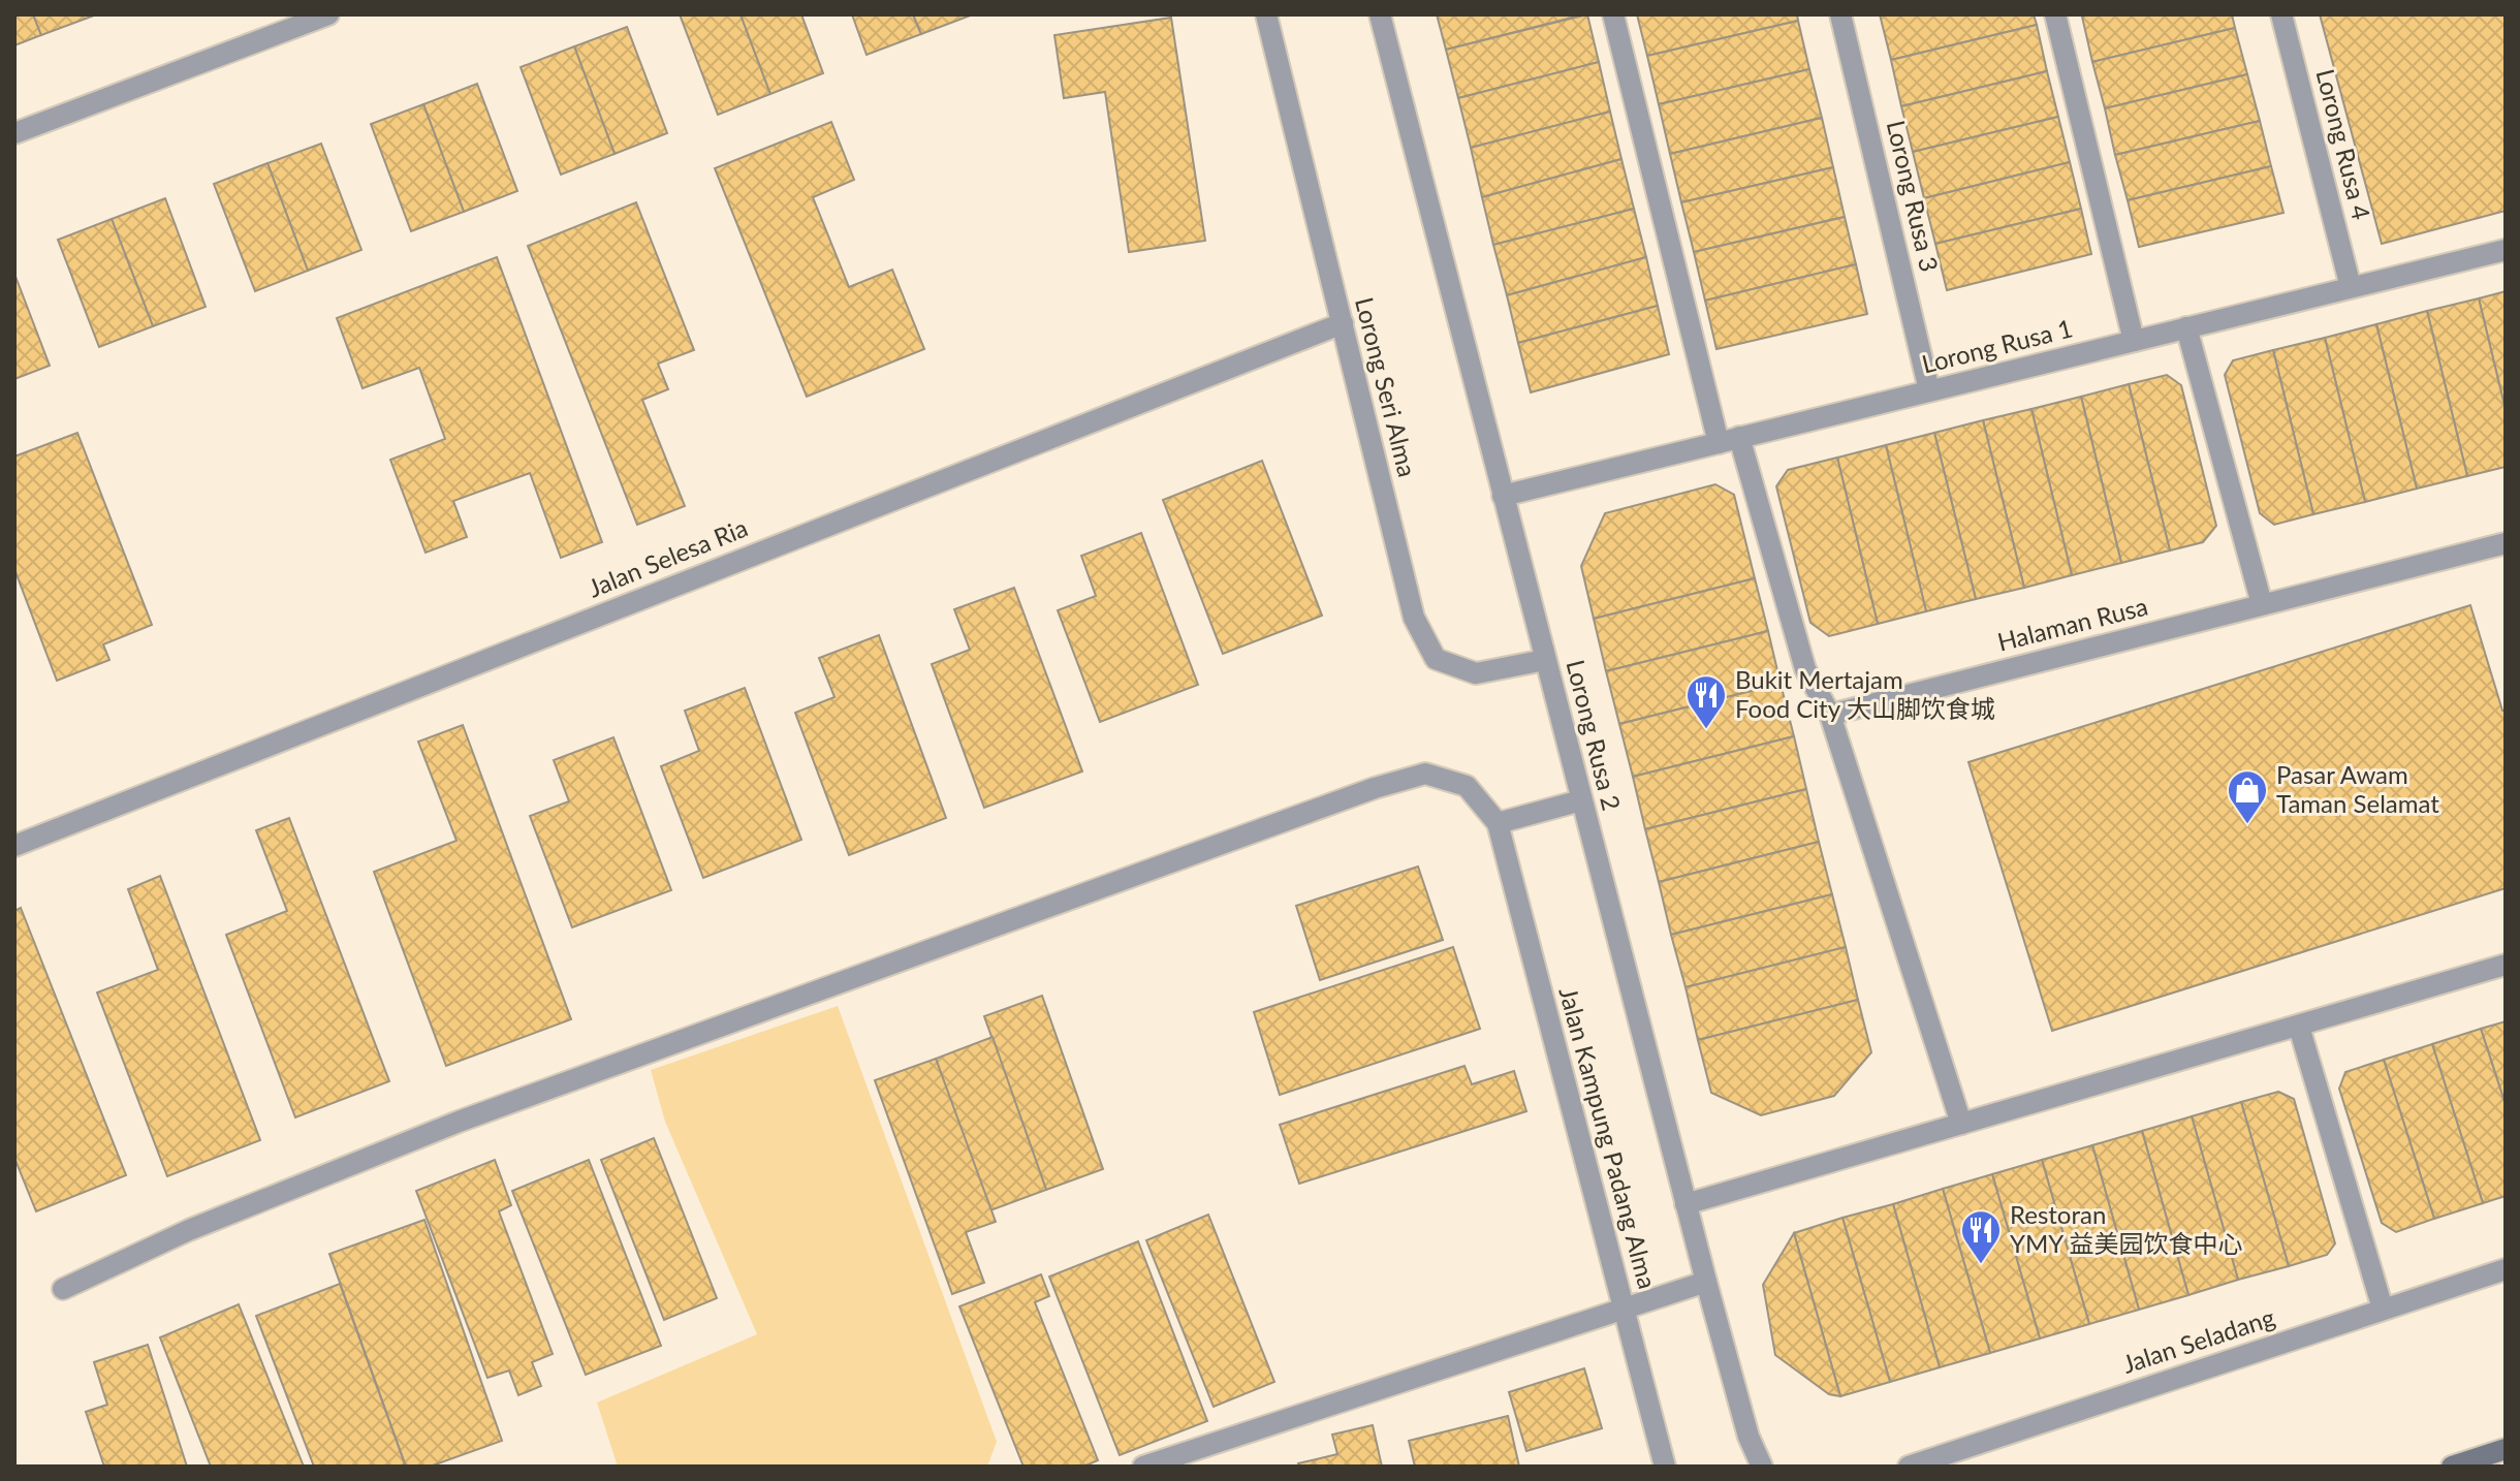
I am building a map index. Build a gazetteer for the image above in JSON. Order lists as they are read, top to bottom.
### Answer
{
  "streets": {
    "street": [
      "Lorong Rusa 4",
      "Lorong Rusa 3",
      "Lorong Rusa 1",
      "Lorong Seri Alma",
      "Jalan Selesa Ria",
      "Halaman Rusa",
      "Lorong Rusa 2",
      "Jalan Kampung Padang Alma",
      "Jalan Seladang"
    ]
  },
  "crossings": [
    ["Lorong Rusa 4", "Lorong Rusa 1"],
    ["Lorong Rusa 3", "Lorong Rusa 1"],
    ["Lorong Rusa 1", "Lorong Rusa 2"],
    ["Lorong Seri Alma", "Jalan Selesa Ria"],
    ["Lorong Seri Alma", "Lorong Rusa 2"]
  ],
  "places": {
    "restaurant": ["Bukit Mertajam Food City 大山脚饮食城", "Restoran YMY 益美园饮食中心"],
    "shop": ["Pasar Awam Taman Selamat"]
  }
}
